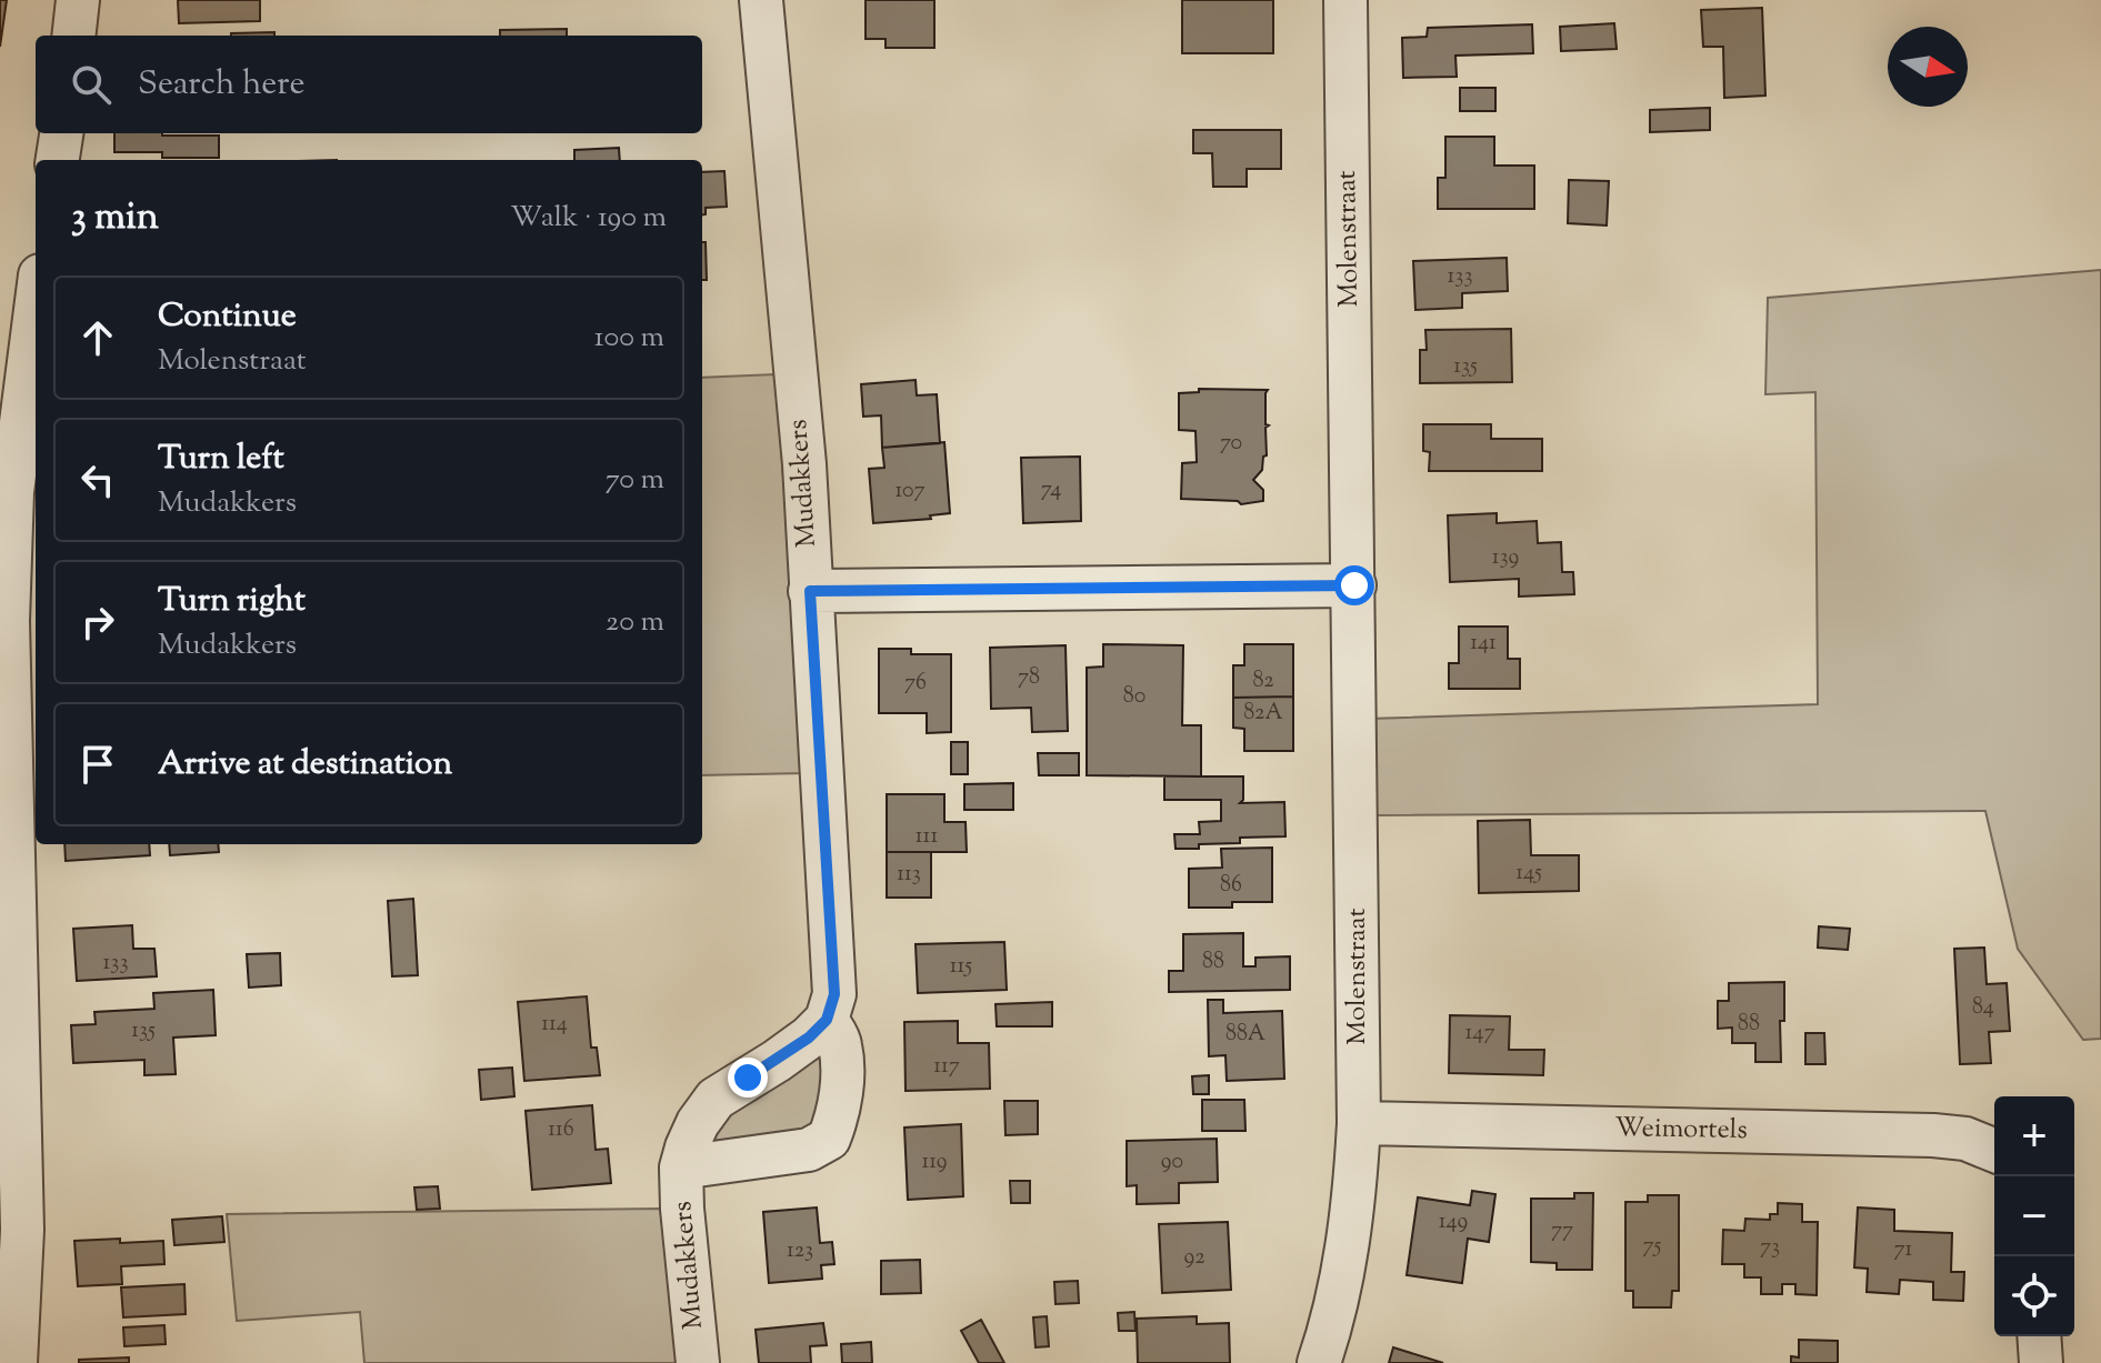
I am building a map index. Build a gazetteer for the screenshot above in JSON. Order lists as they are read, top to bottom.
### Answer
{
  "streets": {
    "street": ["Molenstraat", "Mudakkers", "Weimortels"]
  },
  "crossings": [
    ["Molenstraat", "Weimortels"]
  ],
  "house_numbers": [
    "133",
    "135",
    "70",
    "74",
    "107",
    "139",
    "141",
    "78",
    "82",
    "76",
    "80",
    "82A",
    "111",
    "145",
    "113",
    "86",
    "88",
    "133",
    "115",
    "84",
    "114",
    "88",
    "135",
    "147",
    "88A",
    "117",
    "116",
    "119",
    "90",
    "149",
    "77",
    "75",
    "73",
    "71",
    "123",
    "92"
  ],
  "north": "right",
  "page": {
    "search": "Search here",
    "heading": ["3 min", "Walk · 190 m"],
    "list": [
      ["Continue", "Molenstraat", "100 m"],
      ["Turn left", "Mudakkers", "70 m"],
      ["Turn right", "Mudakkers", "20 m"],
      "Arrive at destination"
    ],
    "map_buttons": ["+", "−"]
  }
}
